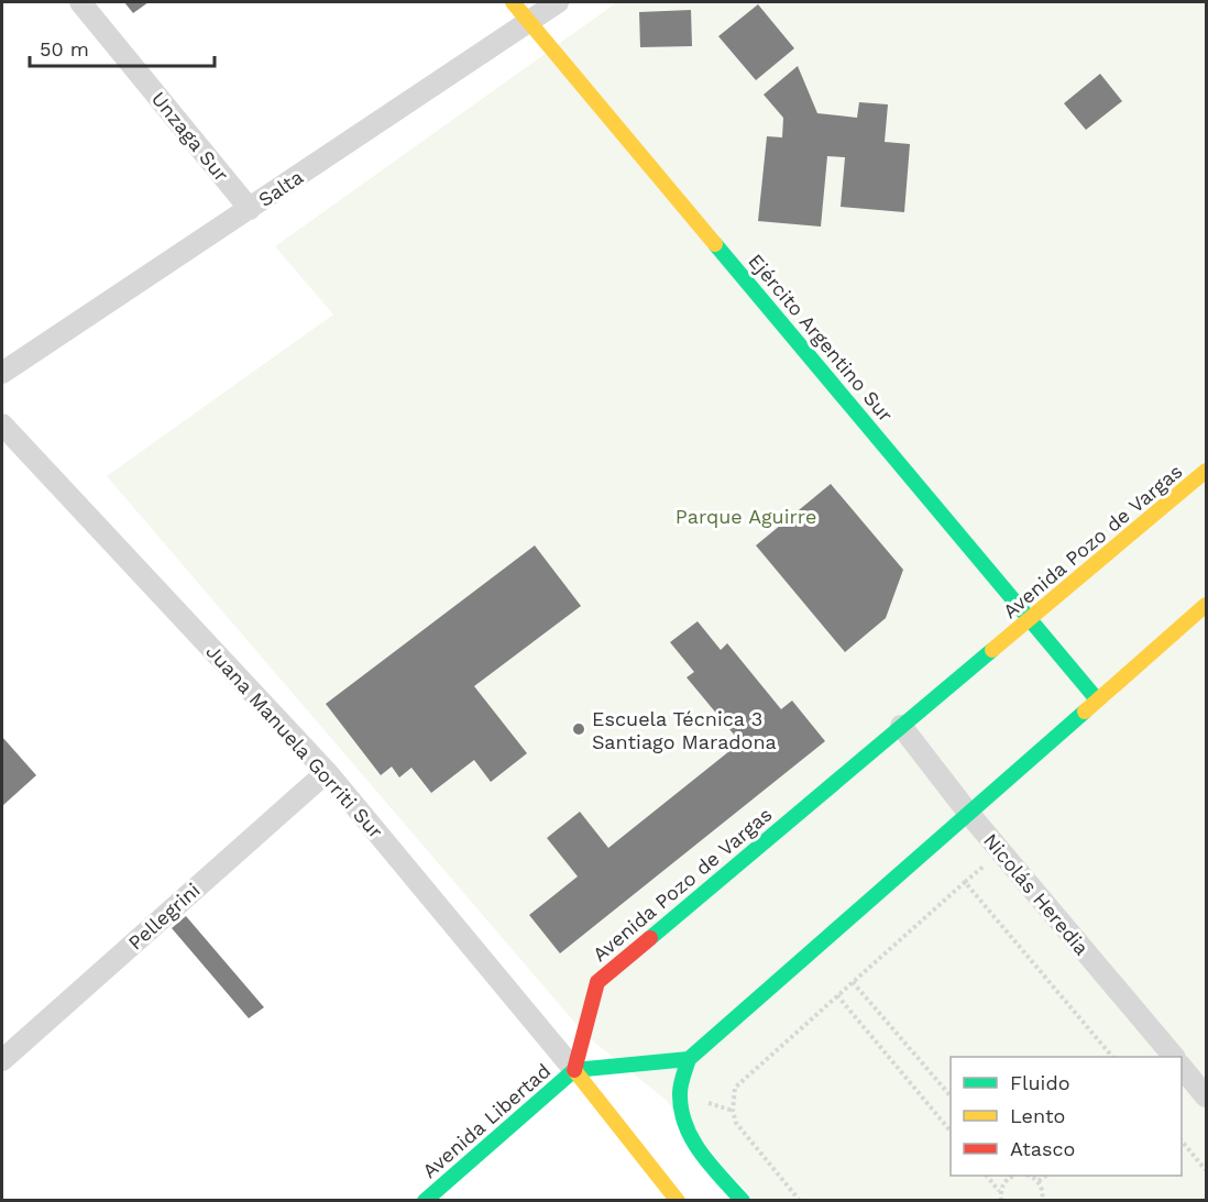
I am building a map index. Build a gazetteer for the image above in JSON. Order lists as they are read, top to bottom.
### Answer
{
  "streets": {
    "main road": ["Ejército Argentino Sur", "Avenida Pozo de Vargas", "Avenida Libertad"],
    "street": [
      "Unzaga Sur",
      "Salta",
      "Juana Manuela Gorriti Sur",
      "Nicolás Heredia",
      "Pellegrini"
    ]
  },
  "crossings": [
    ["Unzaga Sur", "Salta"],
    ["Salta", "Ejército Argentino Sur"],
    ["Ejército Argentino Sur", "Avenida Pozo de Vargas"],
    ["Avenida Pozo de Vargas", "Juana Manuela Gorriti Sur"],
    ["Avenida Pozo de Vargas", "Nicolás Heredia"],
    ["Avenida Pozo de Vargas", "Avenida Libertad"],
    ["Juana Manuela Gorriti Sur", "Pellegrini"],
    ["Juana Manuela Gorriti Sur", "Avenida Libertad"]
  ],
  "parks": ["Parque Aguirre"],
  "places": ["Escuela Técnica 3 Santiago Maradona"],
  "legend": ["Fluido", "Lento", "Atasco"],
  "scale_bar": "50 m"
}
